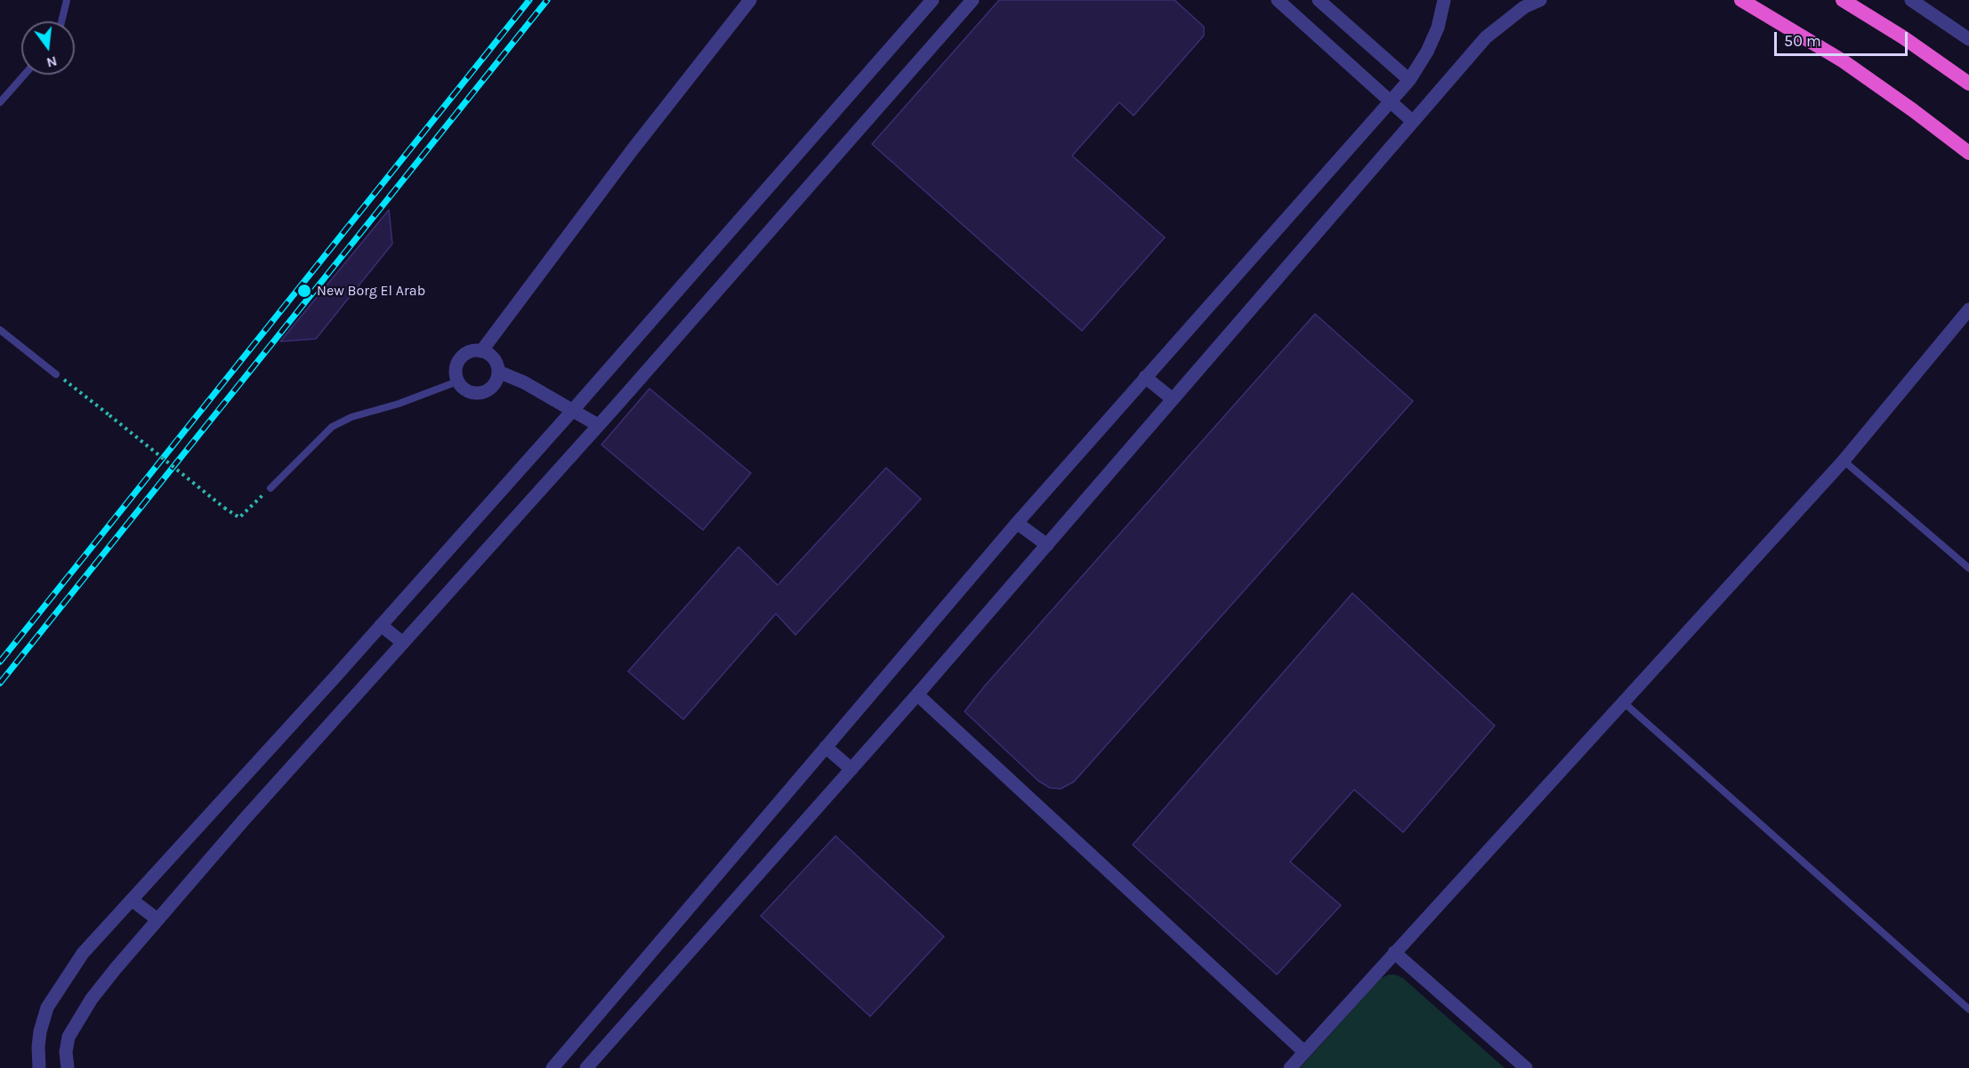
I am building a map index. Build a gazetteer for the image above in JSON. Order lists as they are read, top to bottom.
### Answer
{
  "places": ["New Borg El Arab"],
  "scale_bar": "50 m",
  "north": "bottom"
}
